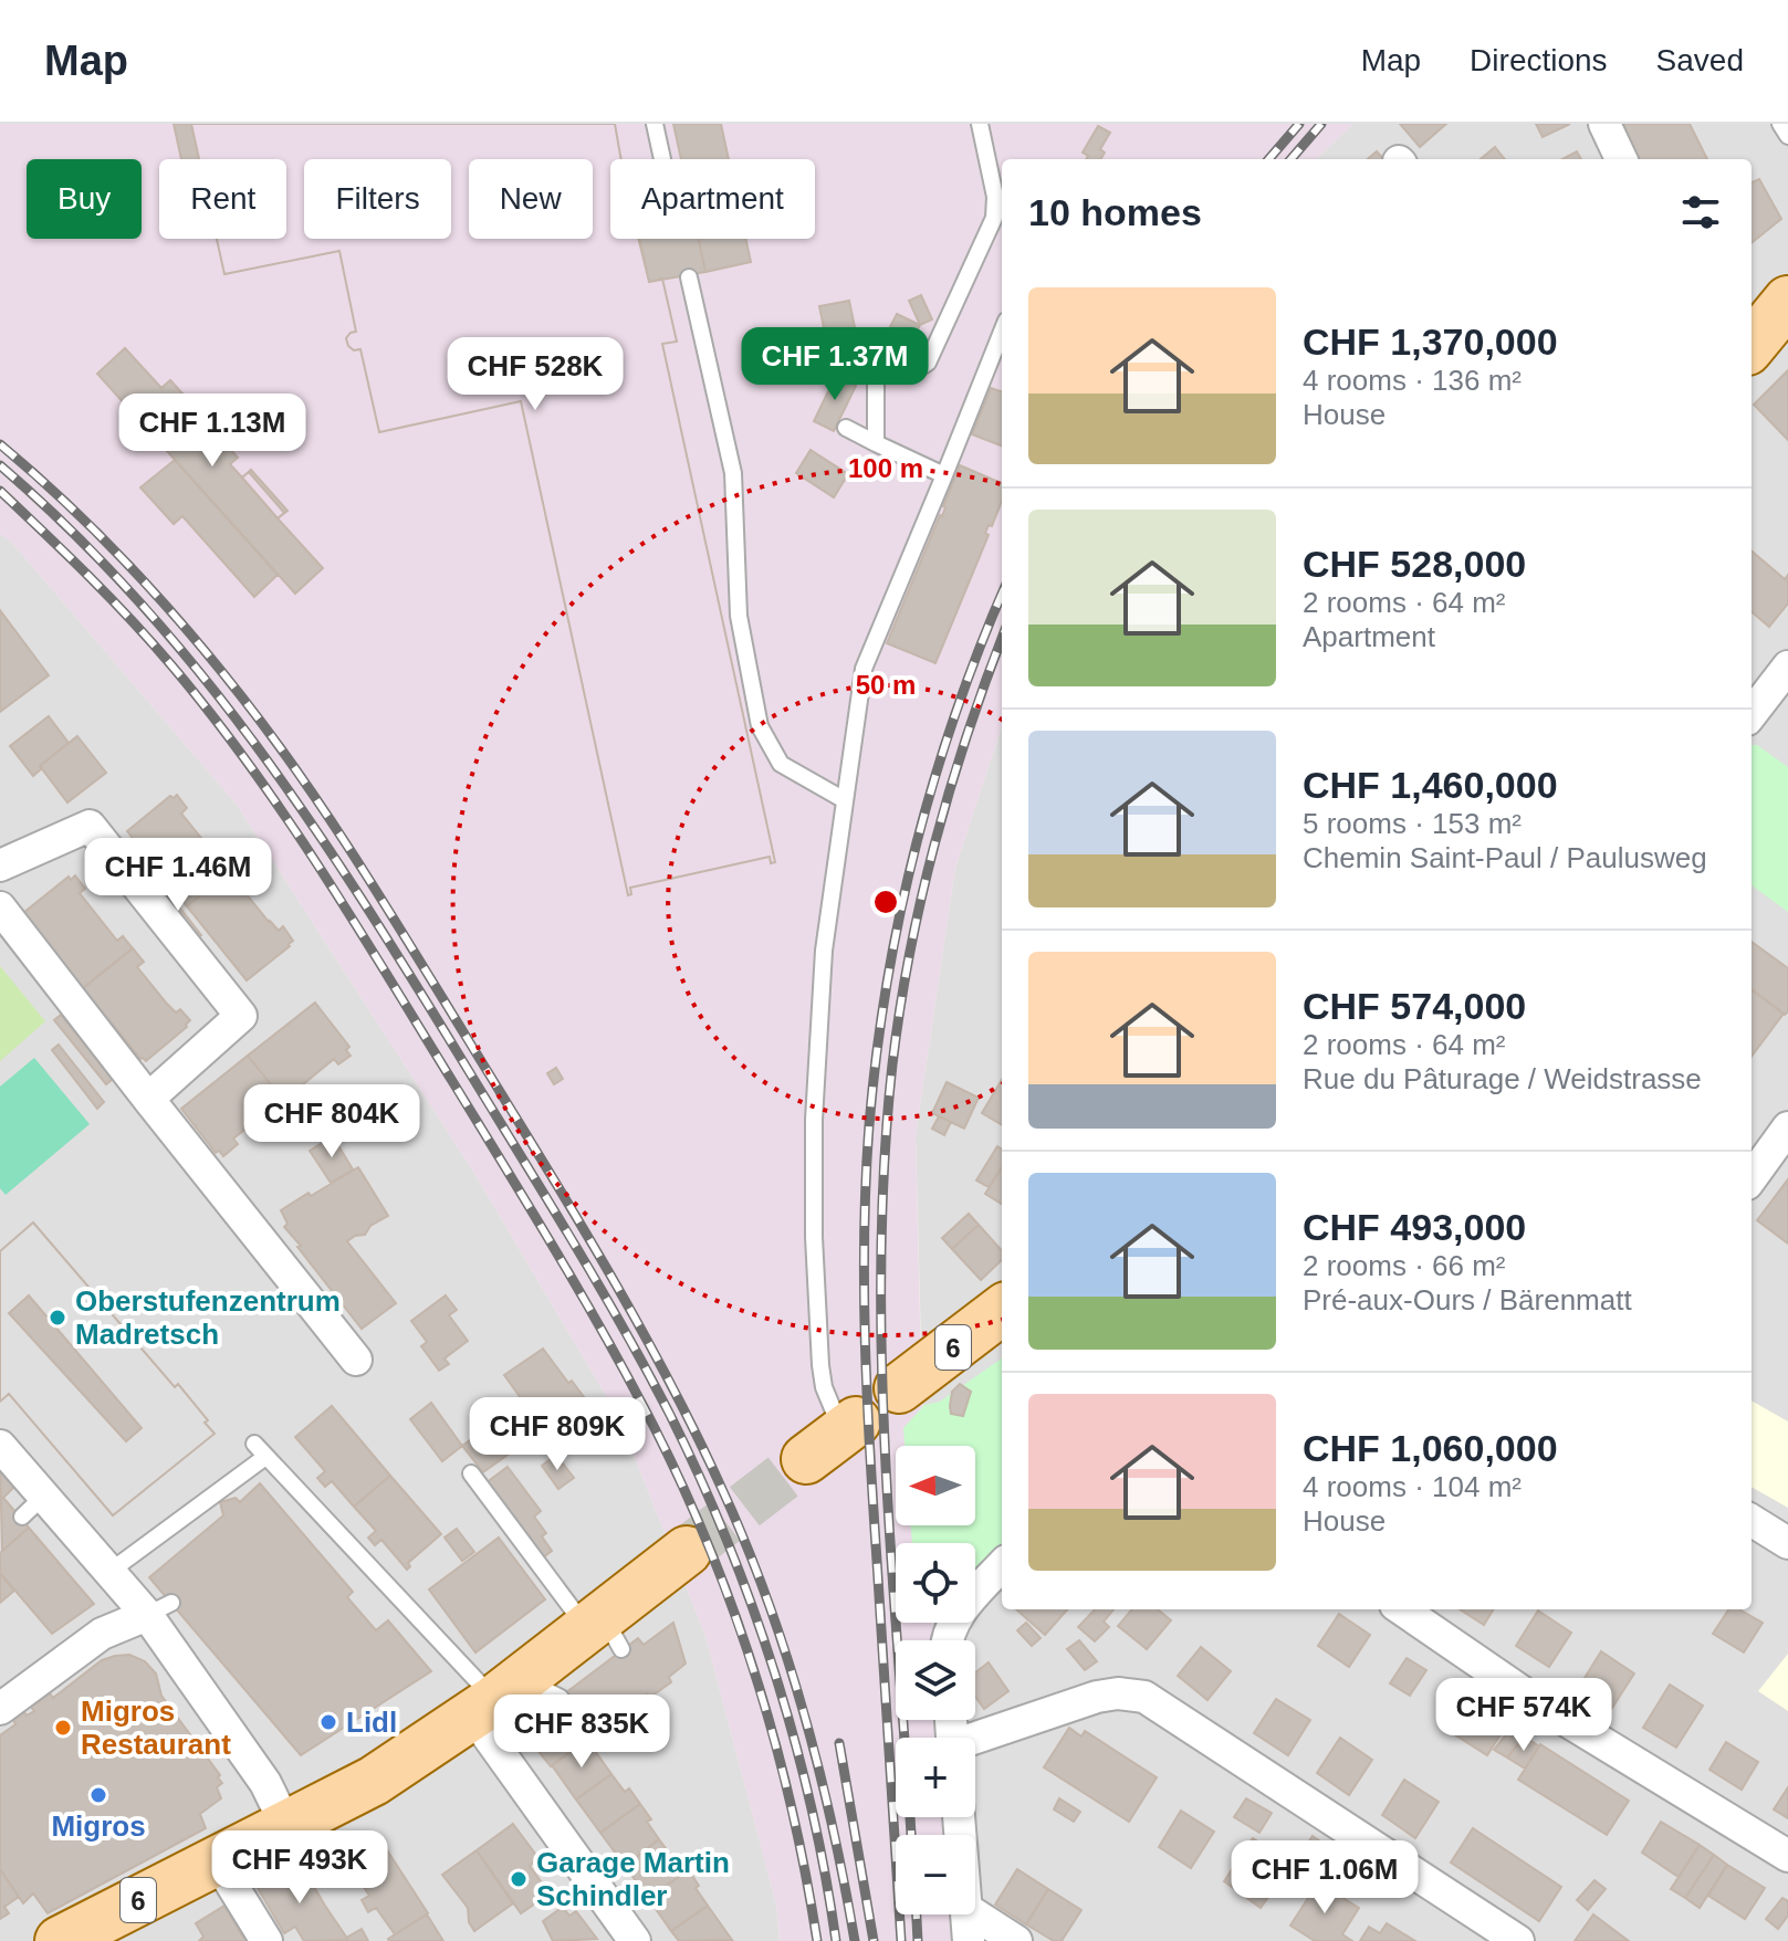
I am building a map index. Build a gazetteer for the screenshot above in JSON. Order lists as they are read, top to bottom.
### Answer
{
  "streets": {
    "main road": ["6"]
  },
  "places": [
    "Oberstufenzentrum Madretsch",
    "Lidl",
    "Migros Restaurant",
    "Migros",
    "Garage Martin Schindler"
  ],
  "north": "left",
  "page": {
    "header": "Map",
    "nav": ["Map", "Directions", "Saved"],
    "chip": [
      "Buy",
      "Rent",
      "Filters",
      "New",
      "Apartment"
    ],
    "heading": "10 homes",
    "list": [
      {
        "name": "CHF 1,370,000",
        "note": "4 rooms · 136 m² · House"
      },
      {
        "name": "CHF 528,000",
        "note": "2 rooms · 64 m² · Apartment"
      },
      {
        "name": "CHF 1,460,000",
        "note": "5 rooms · 153 m² · Chemin Saint-Paul / Paulusweg"
      },
      {
        "name": "CHF 574,000",
        "note": "2 rooms · 64 m² · Rue du Pâturage / Weidstrasse"
      },
      {
        "name": "CHF 493,000",
        "note": "2 rooms · 66 m² · Pré-aux-Ours / Bärenmatt"
      },
      {
        "name": "CHF 1,060,000",
        "note": "4 rooms · 104 m² · House"
      }
    ],
    "price": [
      "CHF 1.37M",
      "CHF 528K",
      "CHF 1.13M",
      "CHF 1.46M",
      "CHF 804K",
      "CHF 809K",
      "CHF 574K",
      "CHF 835K",
      "CHF 493K",
      "CHF 1.06M"
    ],
    "map_buttons": ["+", "−"]
  },
  "rings": ["100 m", "50 m"]
}
